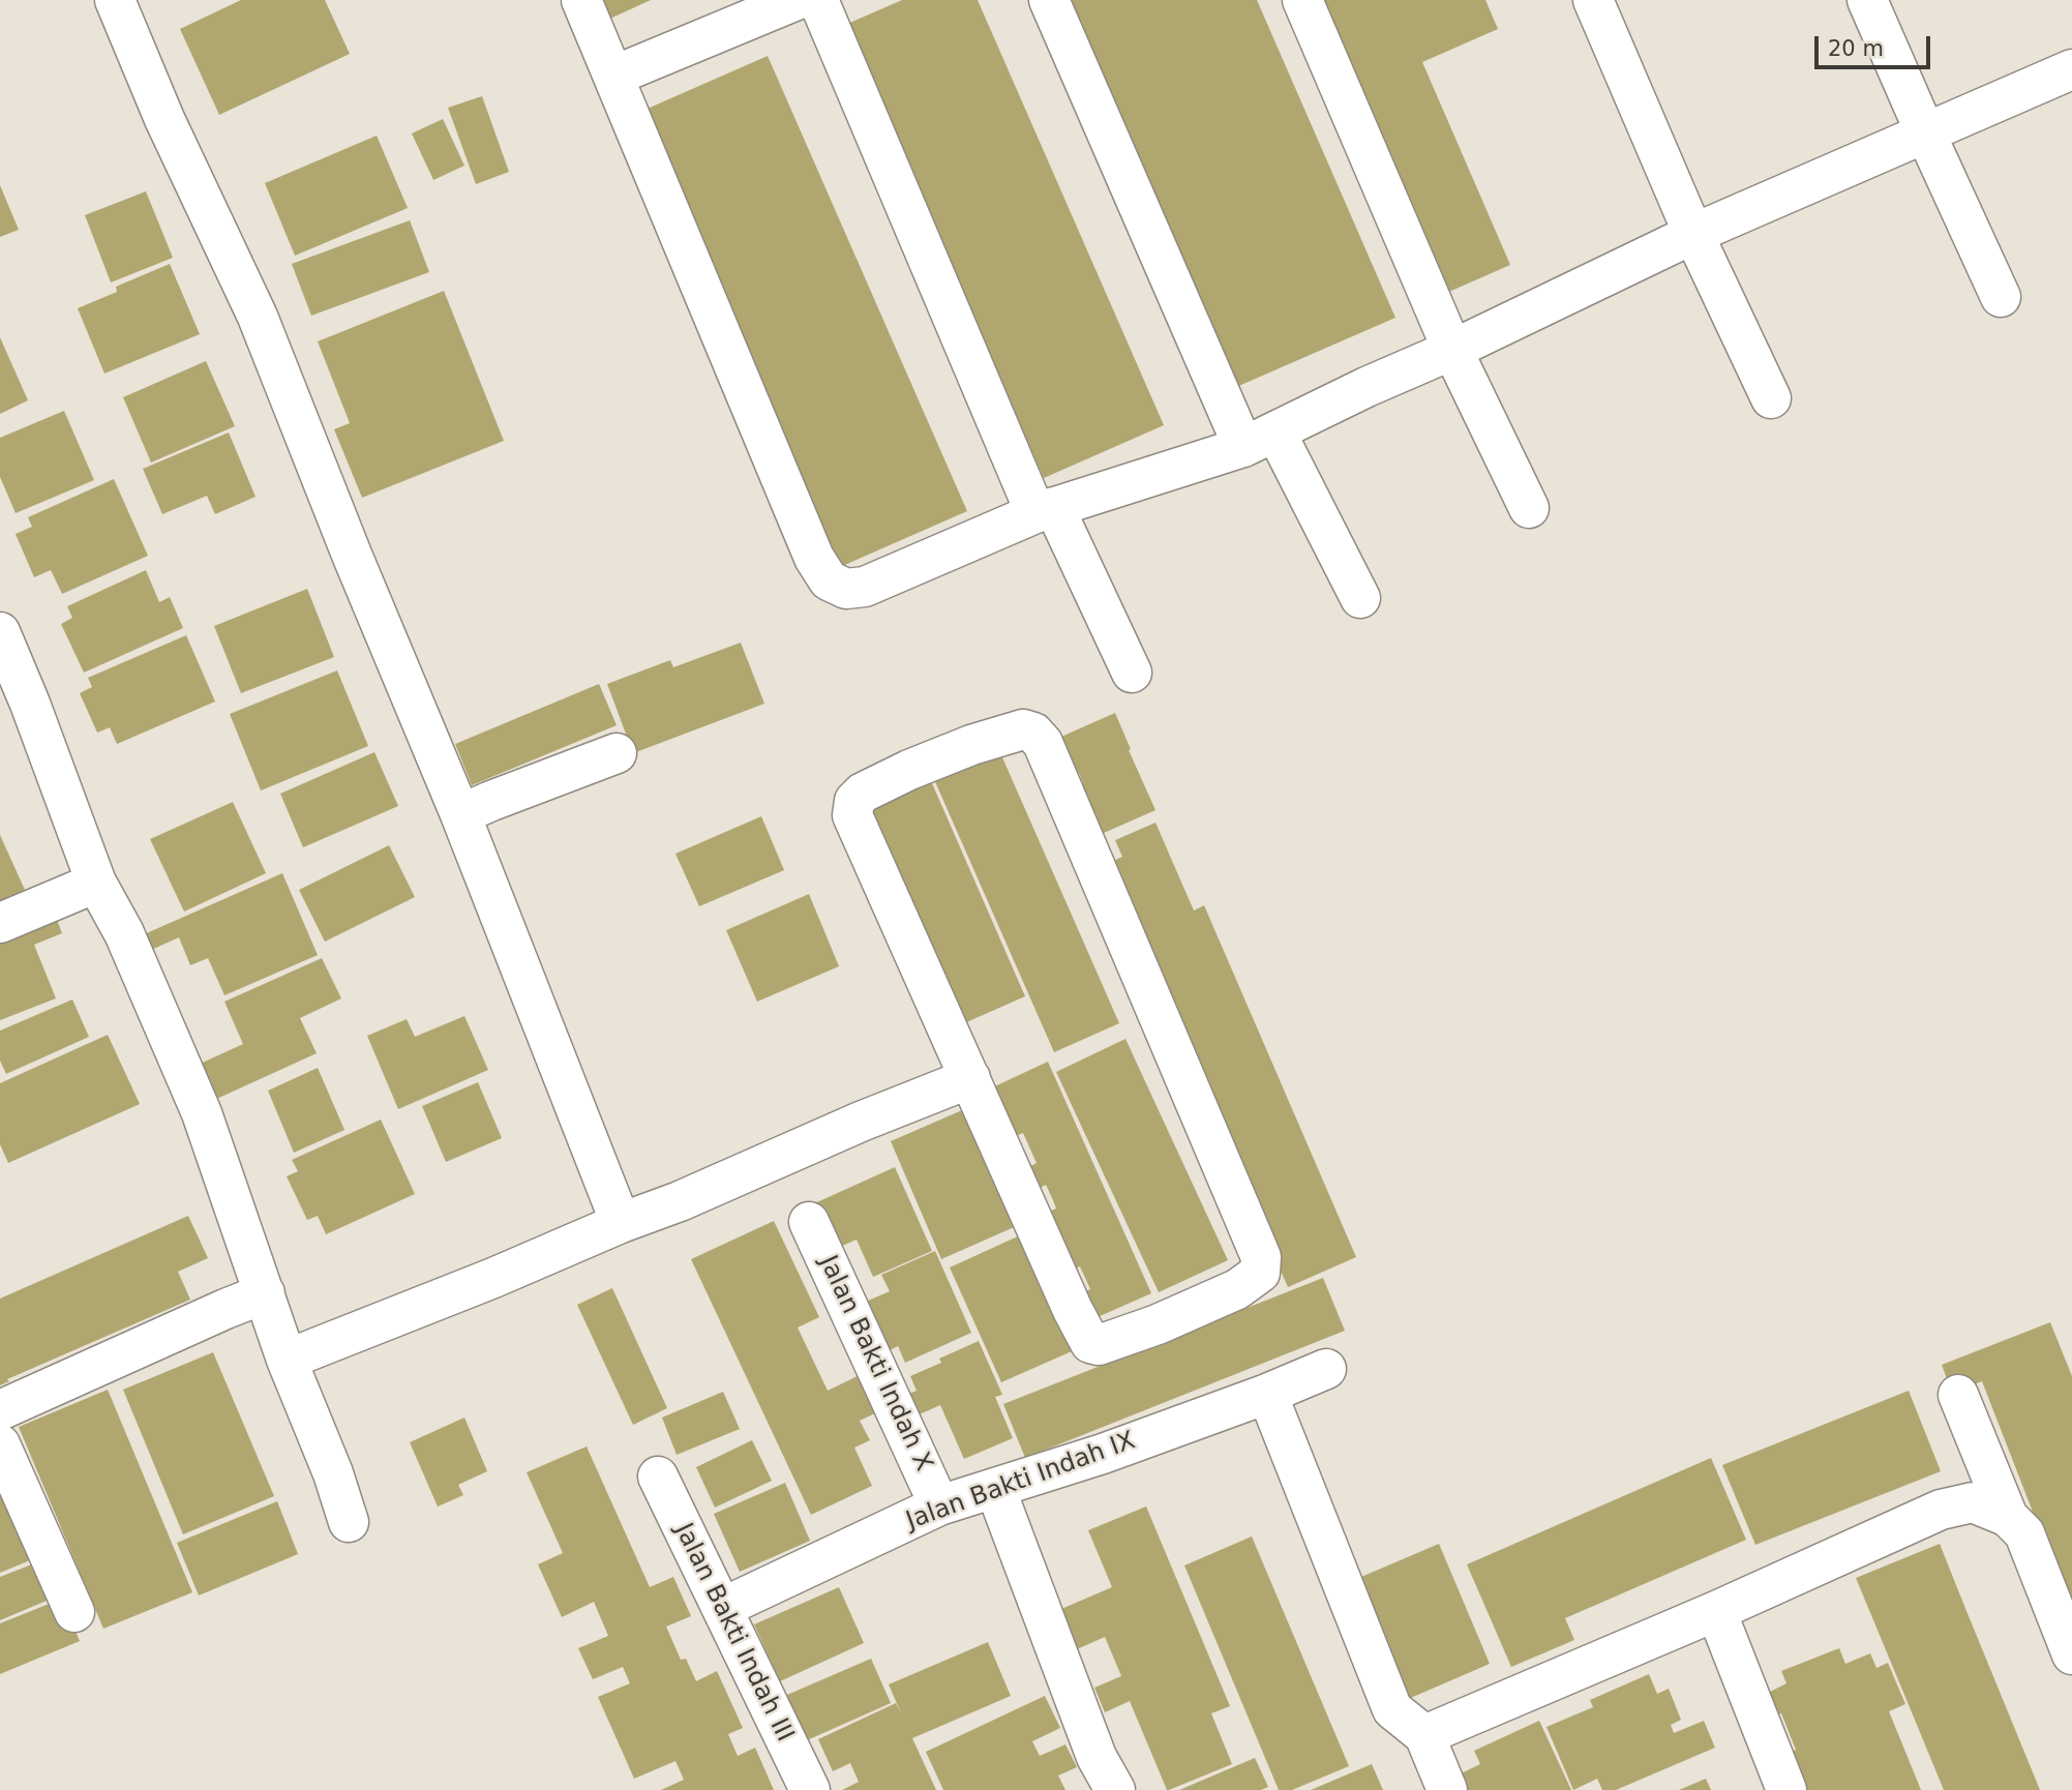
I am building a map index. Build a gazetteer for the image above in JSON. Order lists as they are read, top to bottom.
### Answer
{
  "streets": {
    "street": ["Jalan Bakti Indah X", "Jalan Bakti Indah IX", "Jalan Bakti Indah III"]
  },
  "crossings": [
    ["Jalan Bakti Indah X", "Jalan Bakti Indah IX"],
    ["Jalan Bakti Indah IX", "Jalan Bakti Indah III"]
  ],
  "scale_bar": "20 m"
}
